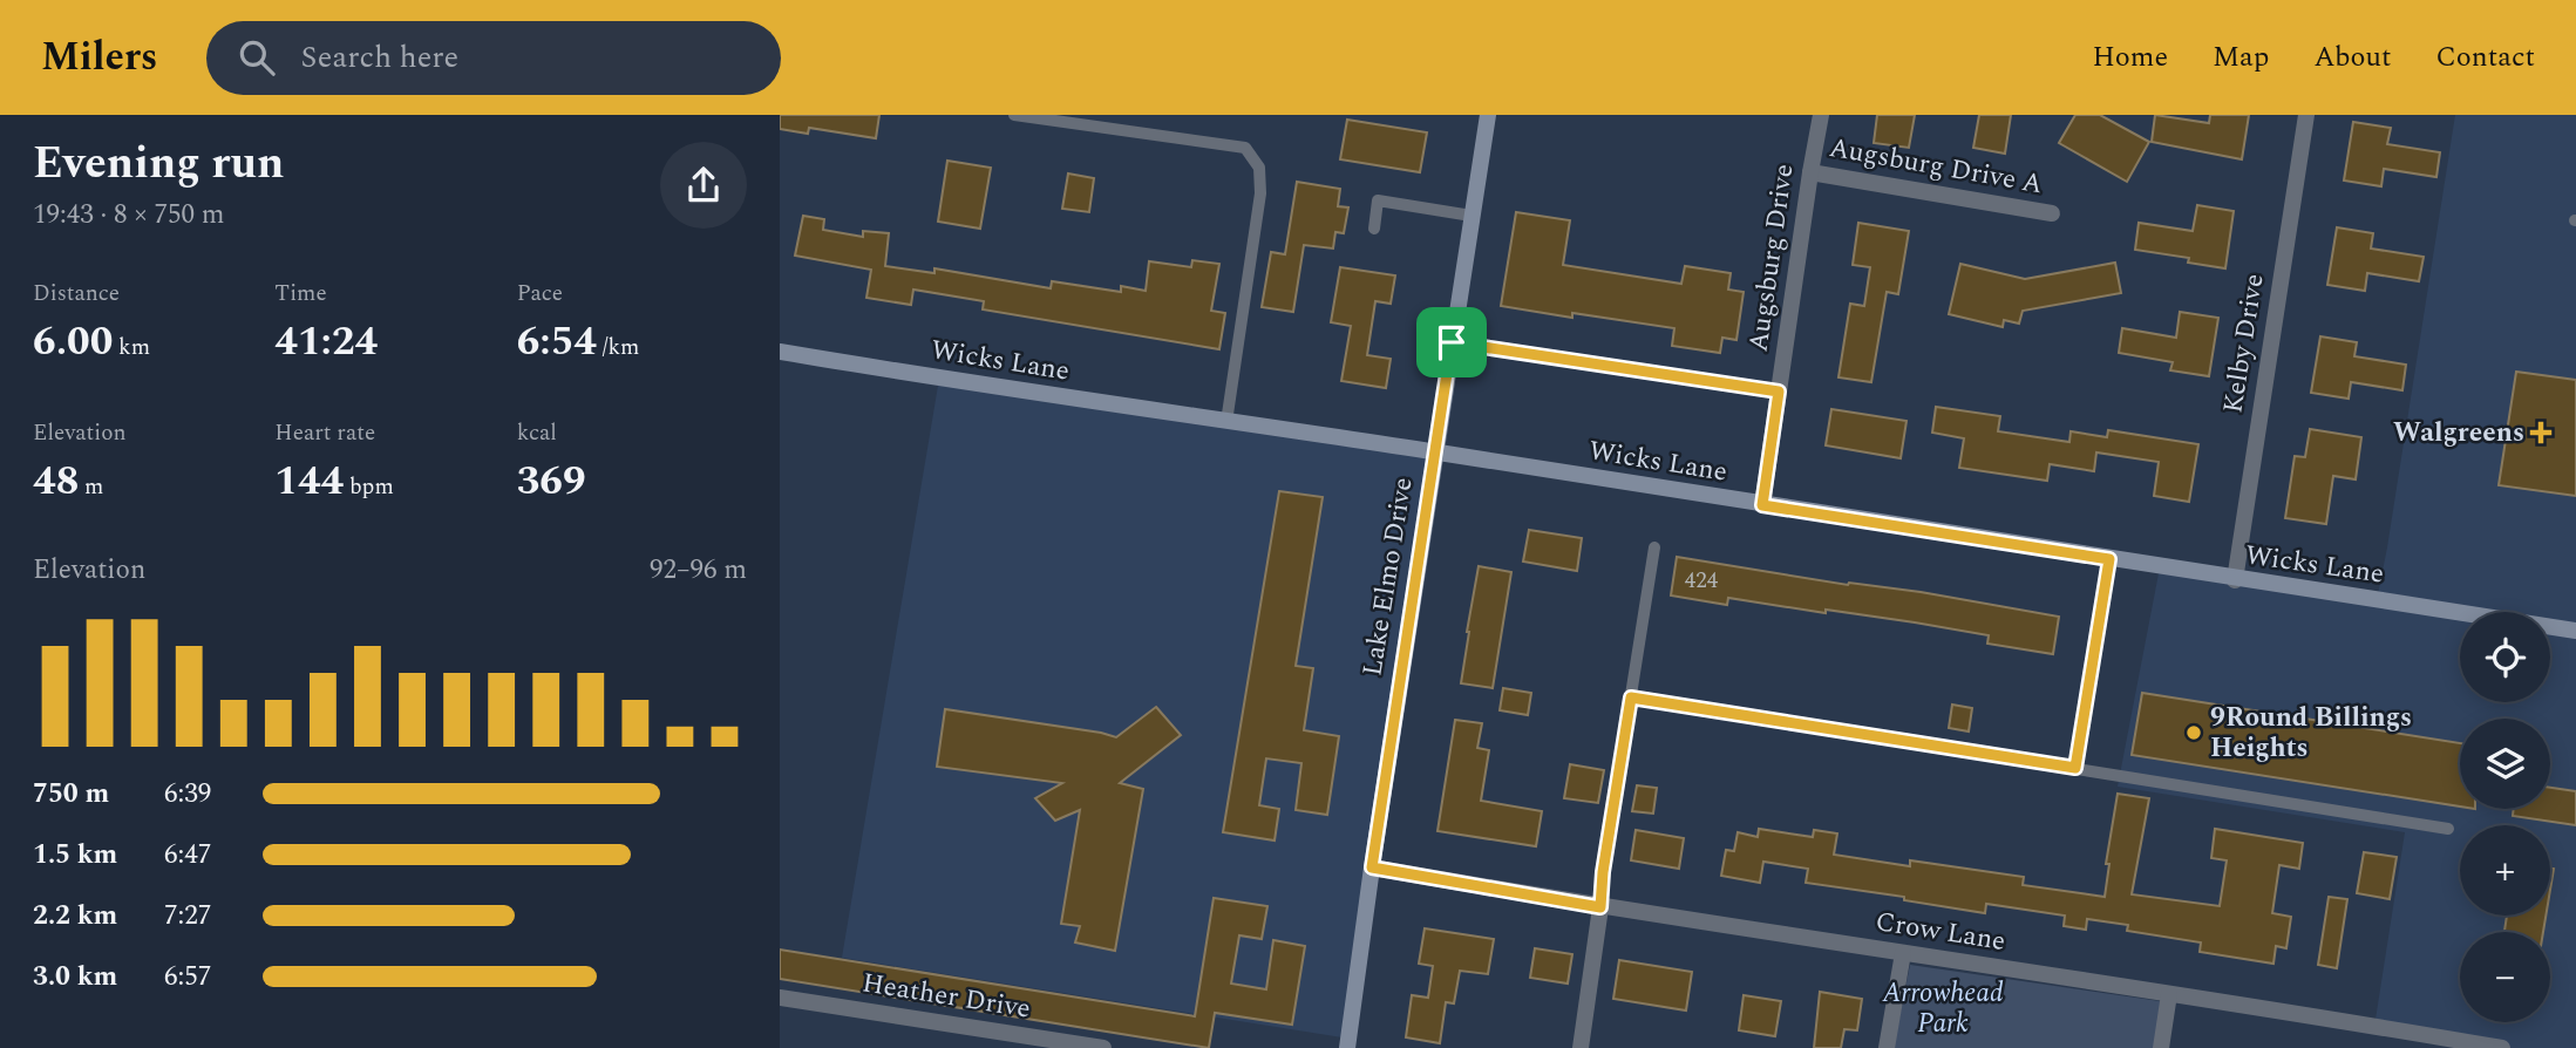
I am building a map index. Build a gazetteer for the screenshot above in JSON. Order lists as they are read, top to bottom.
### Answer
{
  "streets": {
    "main road": ["Wicks Lane", "Lake Elmo Drive"],
    "street": [
      "Augsburg Drive A",
      "Augsburg Drive",
      "Kelby Drive",
      "Crow Lane",
      "Heather Drive"
    ]
  },
  "crossings": [
    ["Augsburg Drive A", "Augsburg Drive"],
    ["Augsburg Drive", "Wicks Lane"],
    ["Kelby Drive", "Wicks Lane"],
    ["Wicks Lane", "Lake Elmo Drive"],
    ["Lake Elmo Drive", "Crow Lane"]
  ],
  "parks": ["Arrowhead Park"],
  "places": {
    "health": ["Walgreens"],
    "other": ["9Round Billings Heights"]
  },
  "house_numbers": ["424"],
  "page": {
    "header": "Milers",
    "search": "Search here",
    "nav": [
      "Home",
      "Map",
      "About",
      "Contact"
    ],
    "heading": ["Evening run", "19:43 · 8 × 750 m"],
    "stats": [
      ["Distance", "6.00 km"],
      ["Time", "41:24"],
      ["Pace", "6:54 /km"],
      ["Elevation", "48 m"],
      ["Heart rate", "144 bpm"],
      ["kcal", "369"]
    ],
    "chart": ["Elevation", "92–96 m"],
    "map_buttons": ["+", "−"],
    "list": [
      {
        "name": "750 m",
        "note": "6:39"
      },
      {
        "name": "1.5 km",
        "note": "6:47"
      },
      {
        "name": "2.2 km",
        "note": "7:27"
      },
      {
        "name": "3.0 km",
        "note": "6:57"
      }
    ]
  }
}
